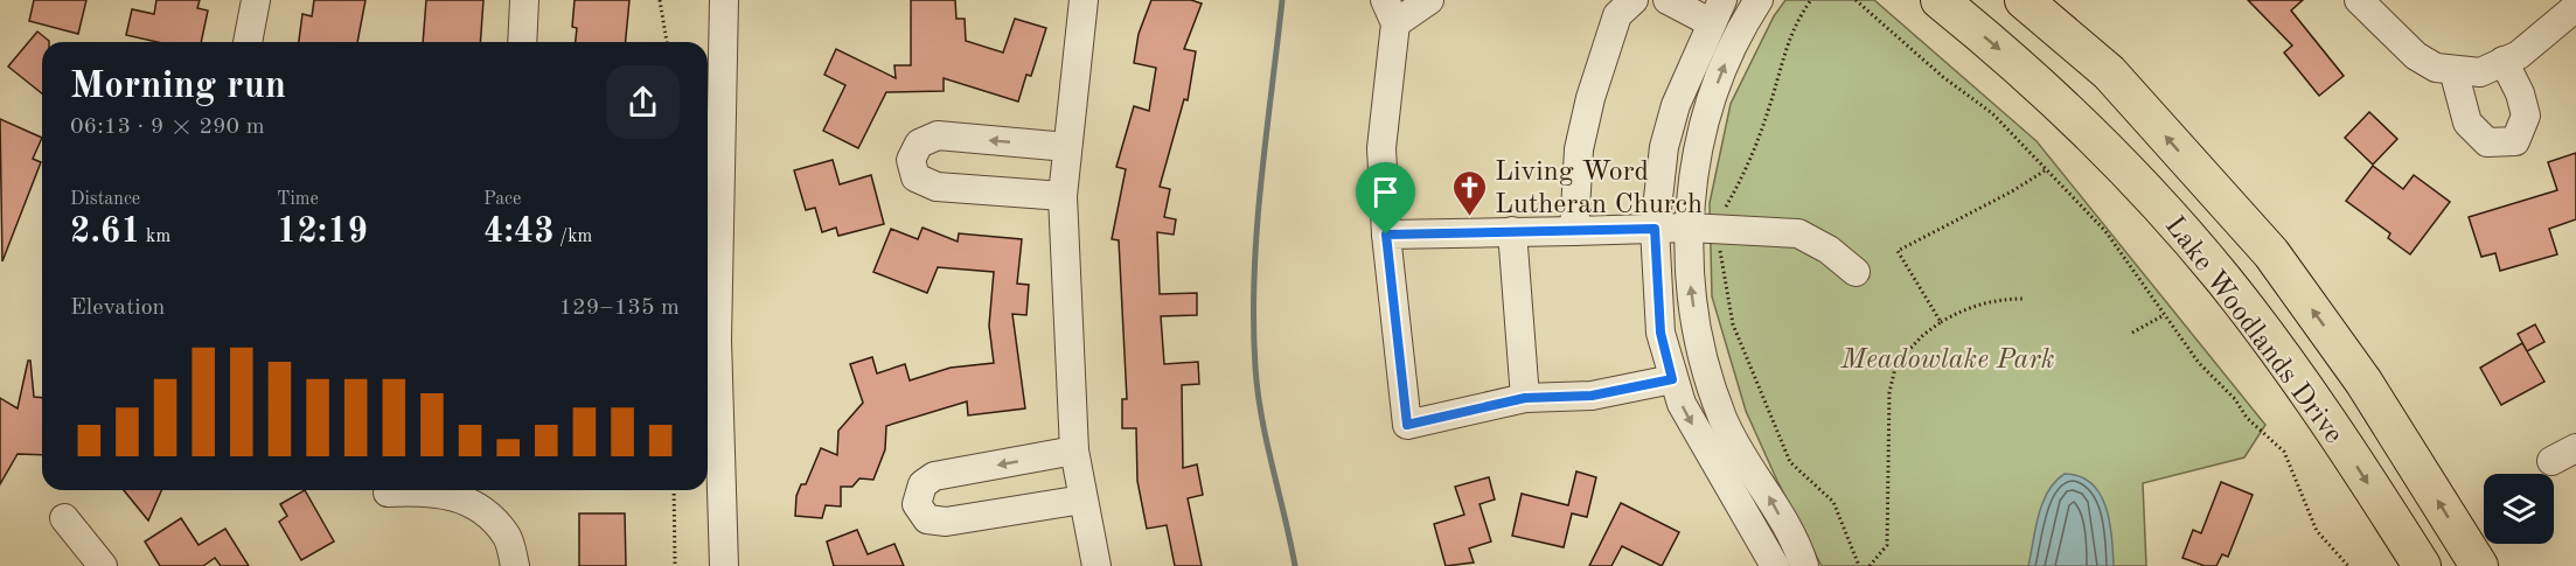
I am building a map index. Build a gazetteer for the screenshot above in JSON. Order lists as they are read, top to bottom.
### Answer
{
  "streets": {
    "main road": ["Lake Woodlands Drive"]
  },
  "parks": ["Meadowlake Park"],
  "places": {
    "church": ["Living Word Lutheran Church"]
  },
  "page": {
    "heading": ["Morning run", "06:13 · 9 × 290 m"],
    "stats": [
      ["Distance", "2.61 km"],
      ["Time", "12:19"],
      ["Pace", "4:43 /km"]
    ],
    "chart": ["Elevation", "129–135 m"]
  }
}
